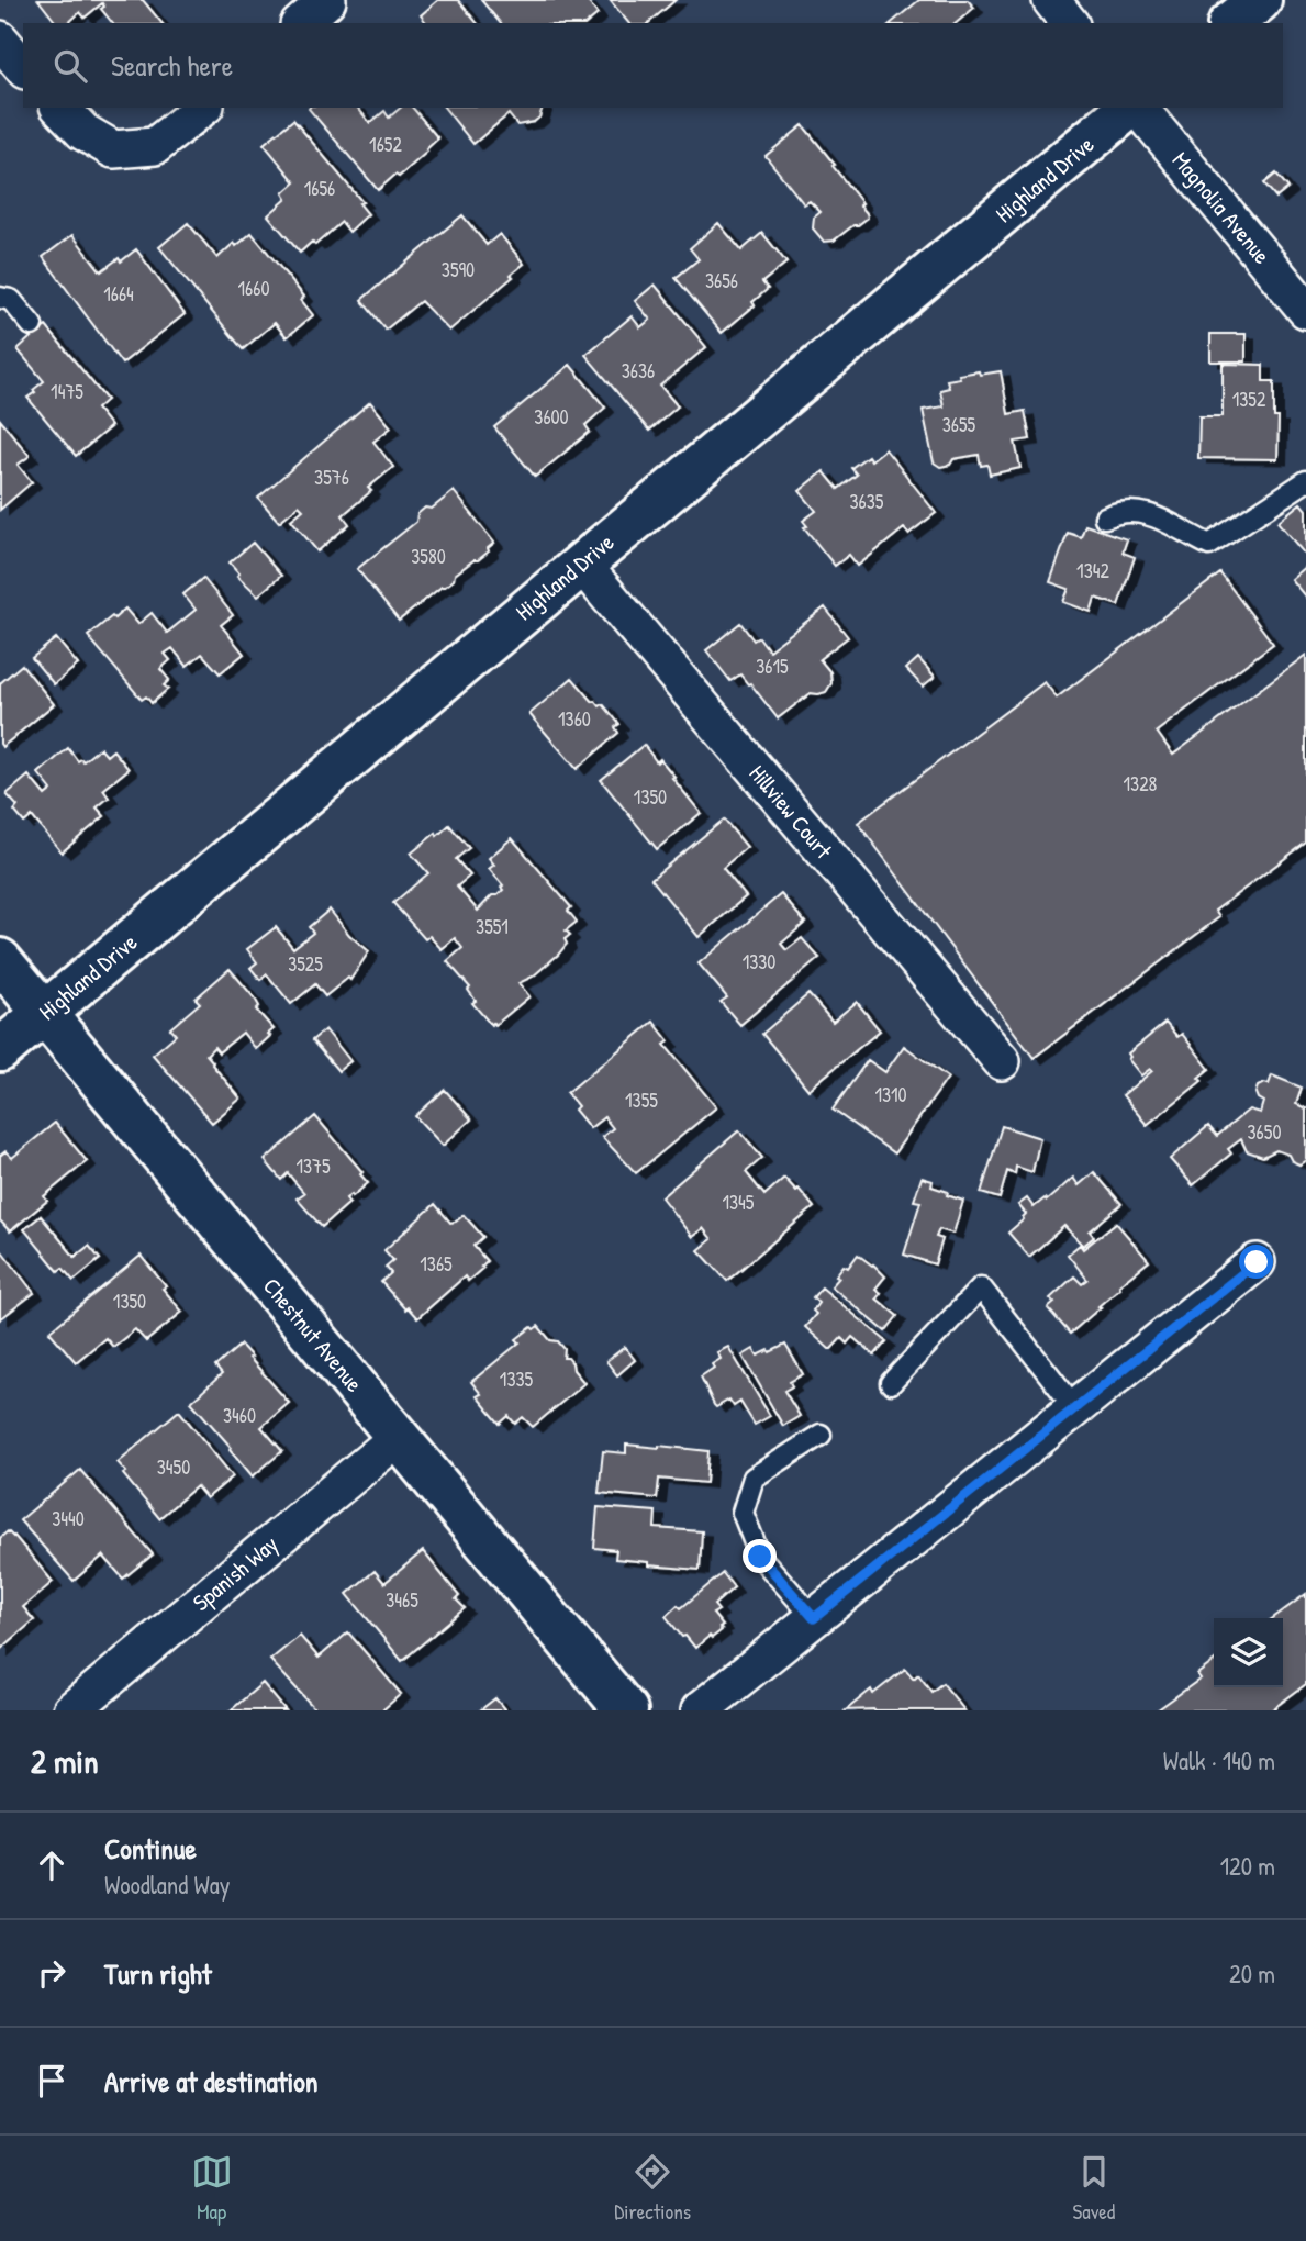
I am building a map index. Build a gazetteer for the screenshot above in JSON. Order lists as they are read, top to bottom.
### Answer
{
  "streets": {
    "street": [
      "Highland Drive",
      "Magnolia Avenue",
      "Hillview Court",
      "Chestnut Avenue",
      "Spanish Way"
    ]
  },
  "crossings": [
    ["Highland Drive", "Hillview Court"],
    ["Highland Drive", "Chestnut Avenue"],
    ["Chestnut Avenue", "Spanish Way"]
  ],
  "house_numbers": [
    "1652",
    "1656",
    "3590",
    "3656",
    "1660",
    "1664",
    "3636",
    "1475",
    "1352",
    "3600",
    "3655",
    "3576",
    "3635",
    "3580",
    "1342",
    "3615",
    "1360",
    "1328",
    "1350",
    "3551",
    "1330",
    "3525",
    "1310",
    "1355",
    "3650",
    "1375",
    "1345",
    "1365",
    "1350",
    "1335",
    "3460",
    "3450",
    "3440",
    "3465"
  ],
  "page": {
    "search": "Search here",
    "heading": ["2 min", "Walk · 140 m"],
    "list": [
      ["Continue", "Woodland Way", "120 m"],
      ["Turn right", "20 m"],
      "Arrive at destination"
    ],
    "nav": ["Map", "Directions", "Saved"]
  }
}
